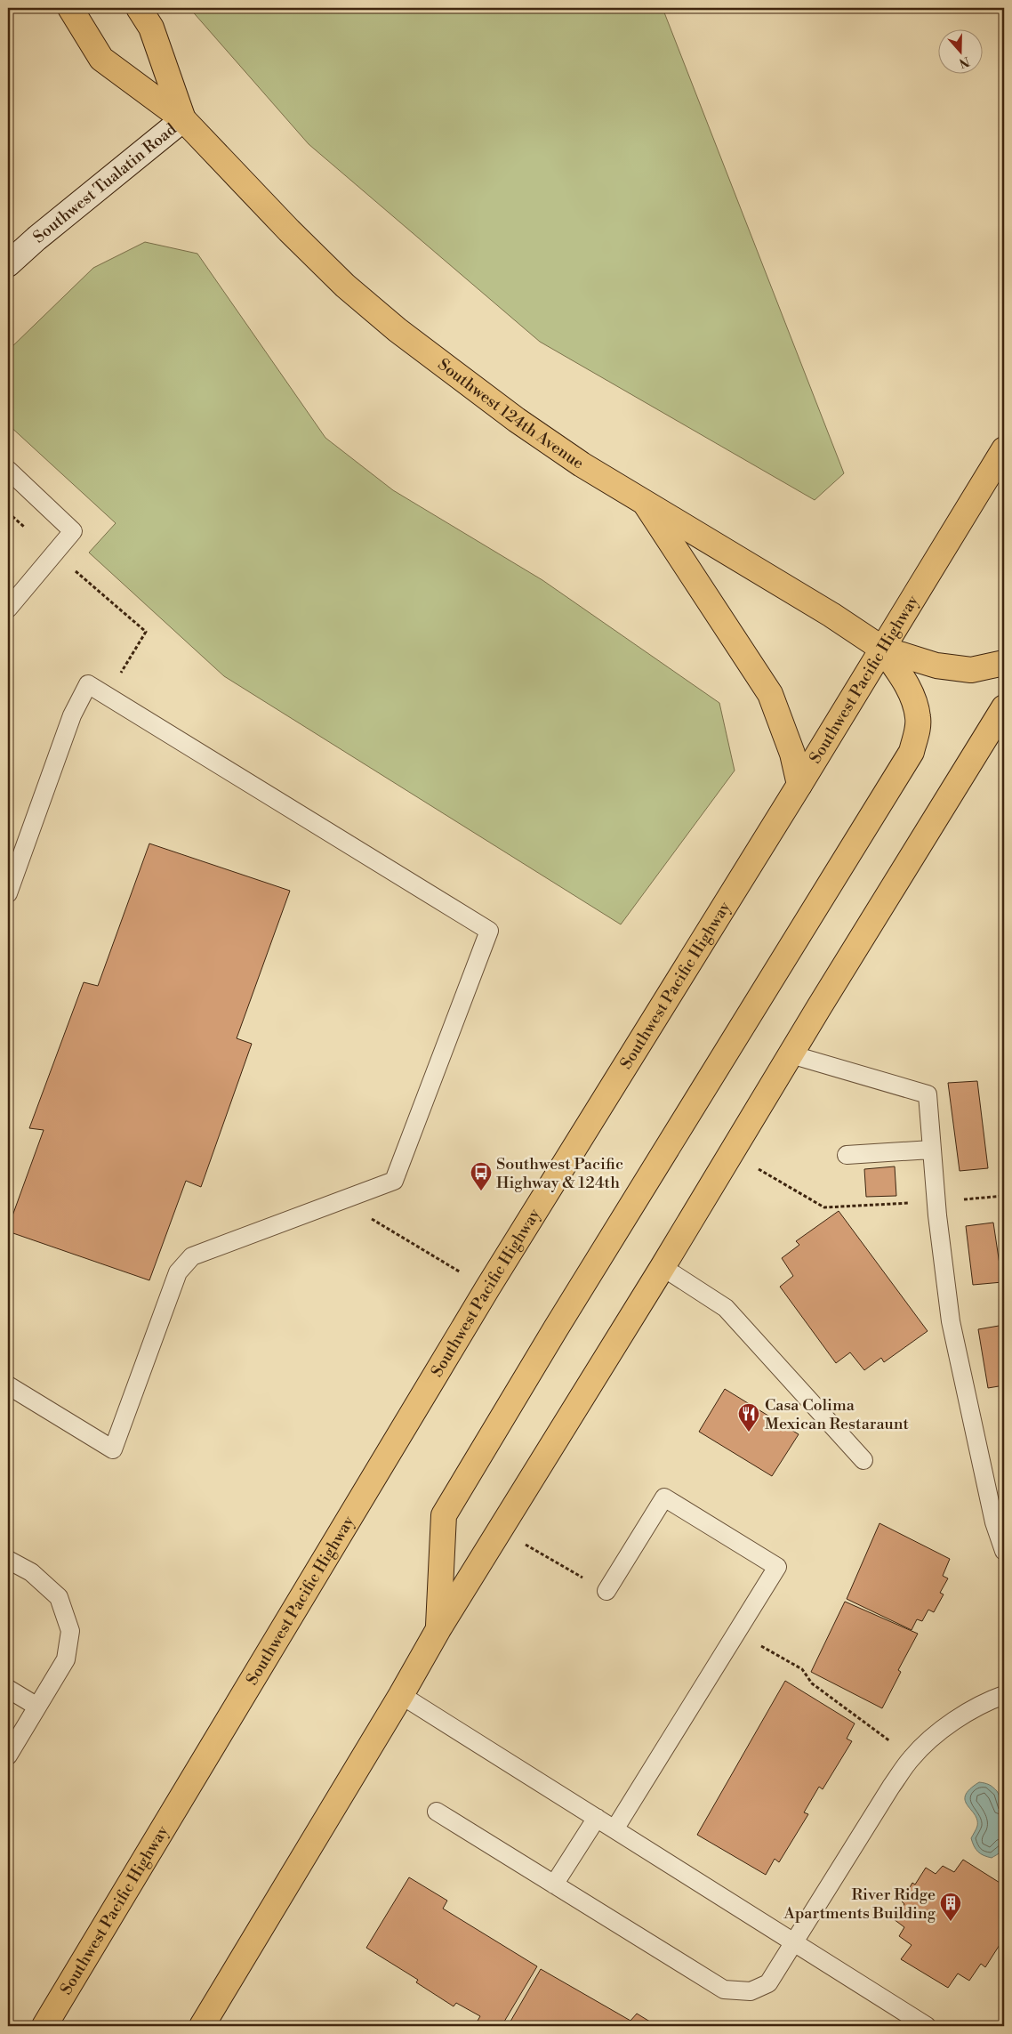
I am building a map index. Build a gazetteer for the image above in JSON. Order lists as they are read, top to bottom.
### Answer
{
  "streets": {
    "main road": ["Southwest Tualatin Road", "Southwest 124th Avenue", "Southwest Pacific Highway"]
  },
  "crossings": [
    ["Southwest Tualatin Road", "Southwest 124th Avenue"],
    ["Southwest 124th Avenue", "Southwest Pacific Highway"]
  ],
  "places": {
    "bus stop": ["Southwest Pacific Highway & 124th"],
    "restaurant": ["Casa Colima Mexican Restaraunt"],
    "building": ["River Ridge Apartments Building"]
  },
  "north": "bottom"
}
